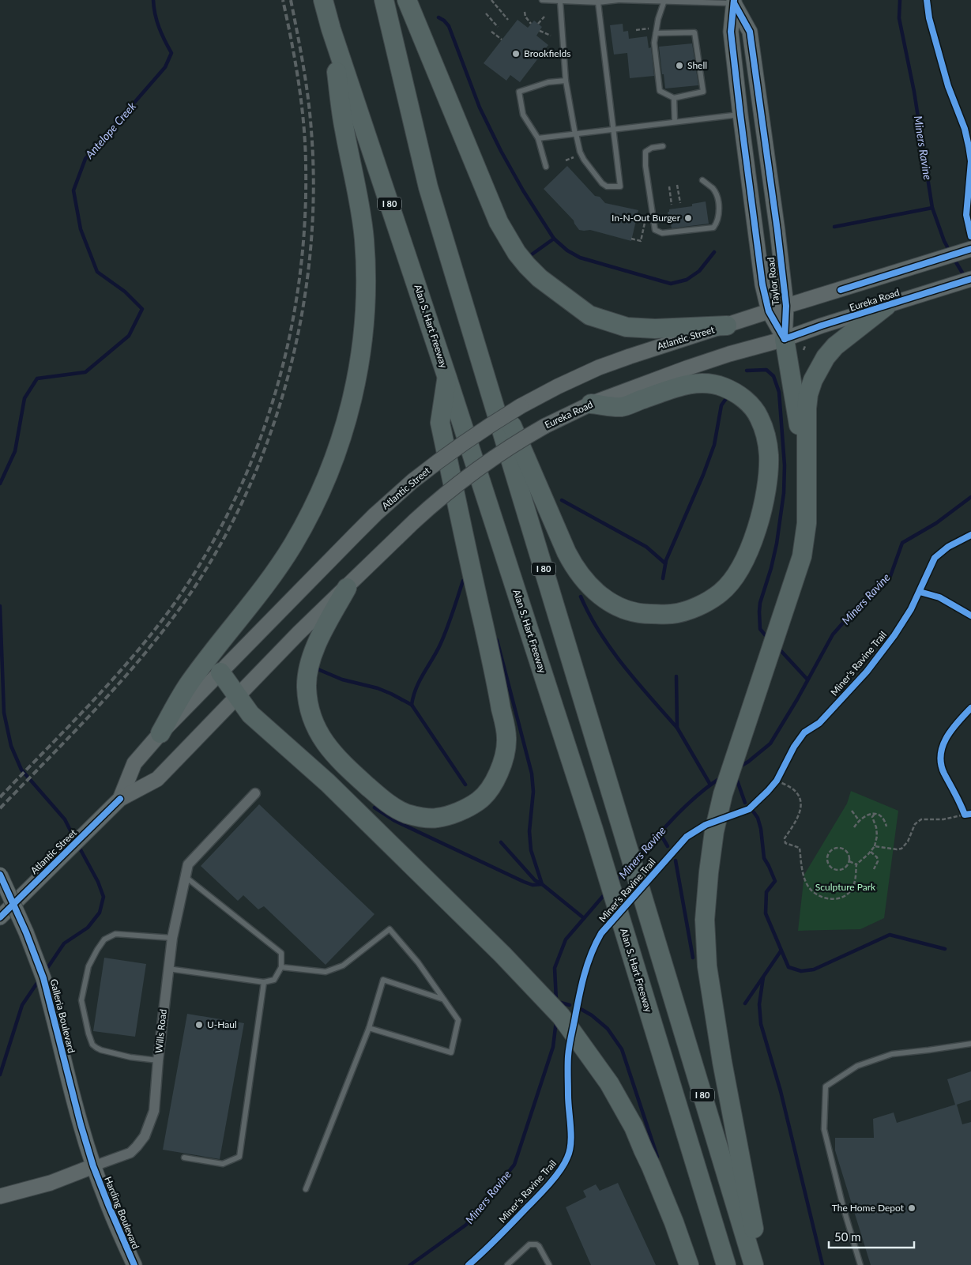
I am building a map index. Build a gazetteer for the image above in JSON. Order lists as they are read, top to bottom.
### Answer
{
  "streets": {
    "highway": ["I 80", "Alan S. Hart Freeway"],
    "main road": [
      "Taylor Road",
      "Eureka Road",
      "Atlantic Street",
      "Galleria Boulevard",
      "Wills Road",
      "Harding Boulevard"
    ],
    "cycle path": ["Miner's Ravine Trail"]
  },
  "crossings": [
    ["Taylor Road", "Eureka Road"],
    ["Taylor Road", "Atlantic Street"],
    ["Eureka Road", "Atlantic Street"],
    ["Galleria Boulevard", "Wills Road"],
    ["Galleria Boulevard", "Harding Boulevard"],
    ["Wills Road", "Harding Boulevard"]
  ],
  "water": ["Antelope Creek", "Miners Ravine"],
  "parks": ["Sculpture Park"],
  "places": [
    "Brookfields",
    "Shell",
    "In-N-Out Burger",
    "U-Haul",
    "The Home Depot"
  ],
  "scale_bar": "50 m"
}
